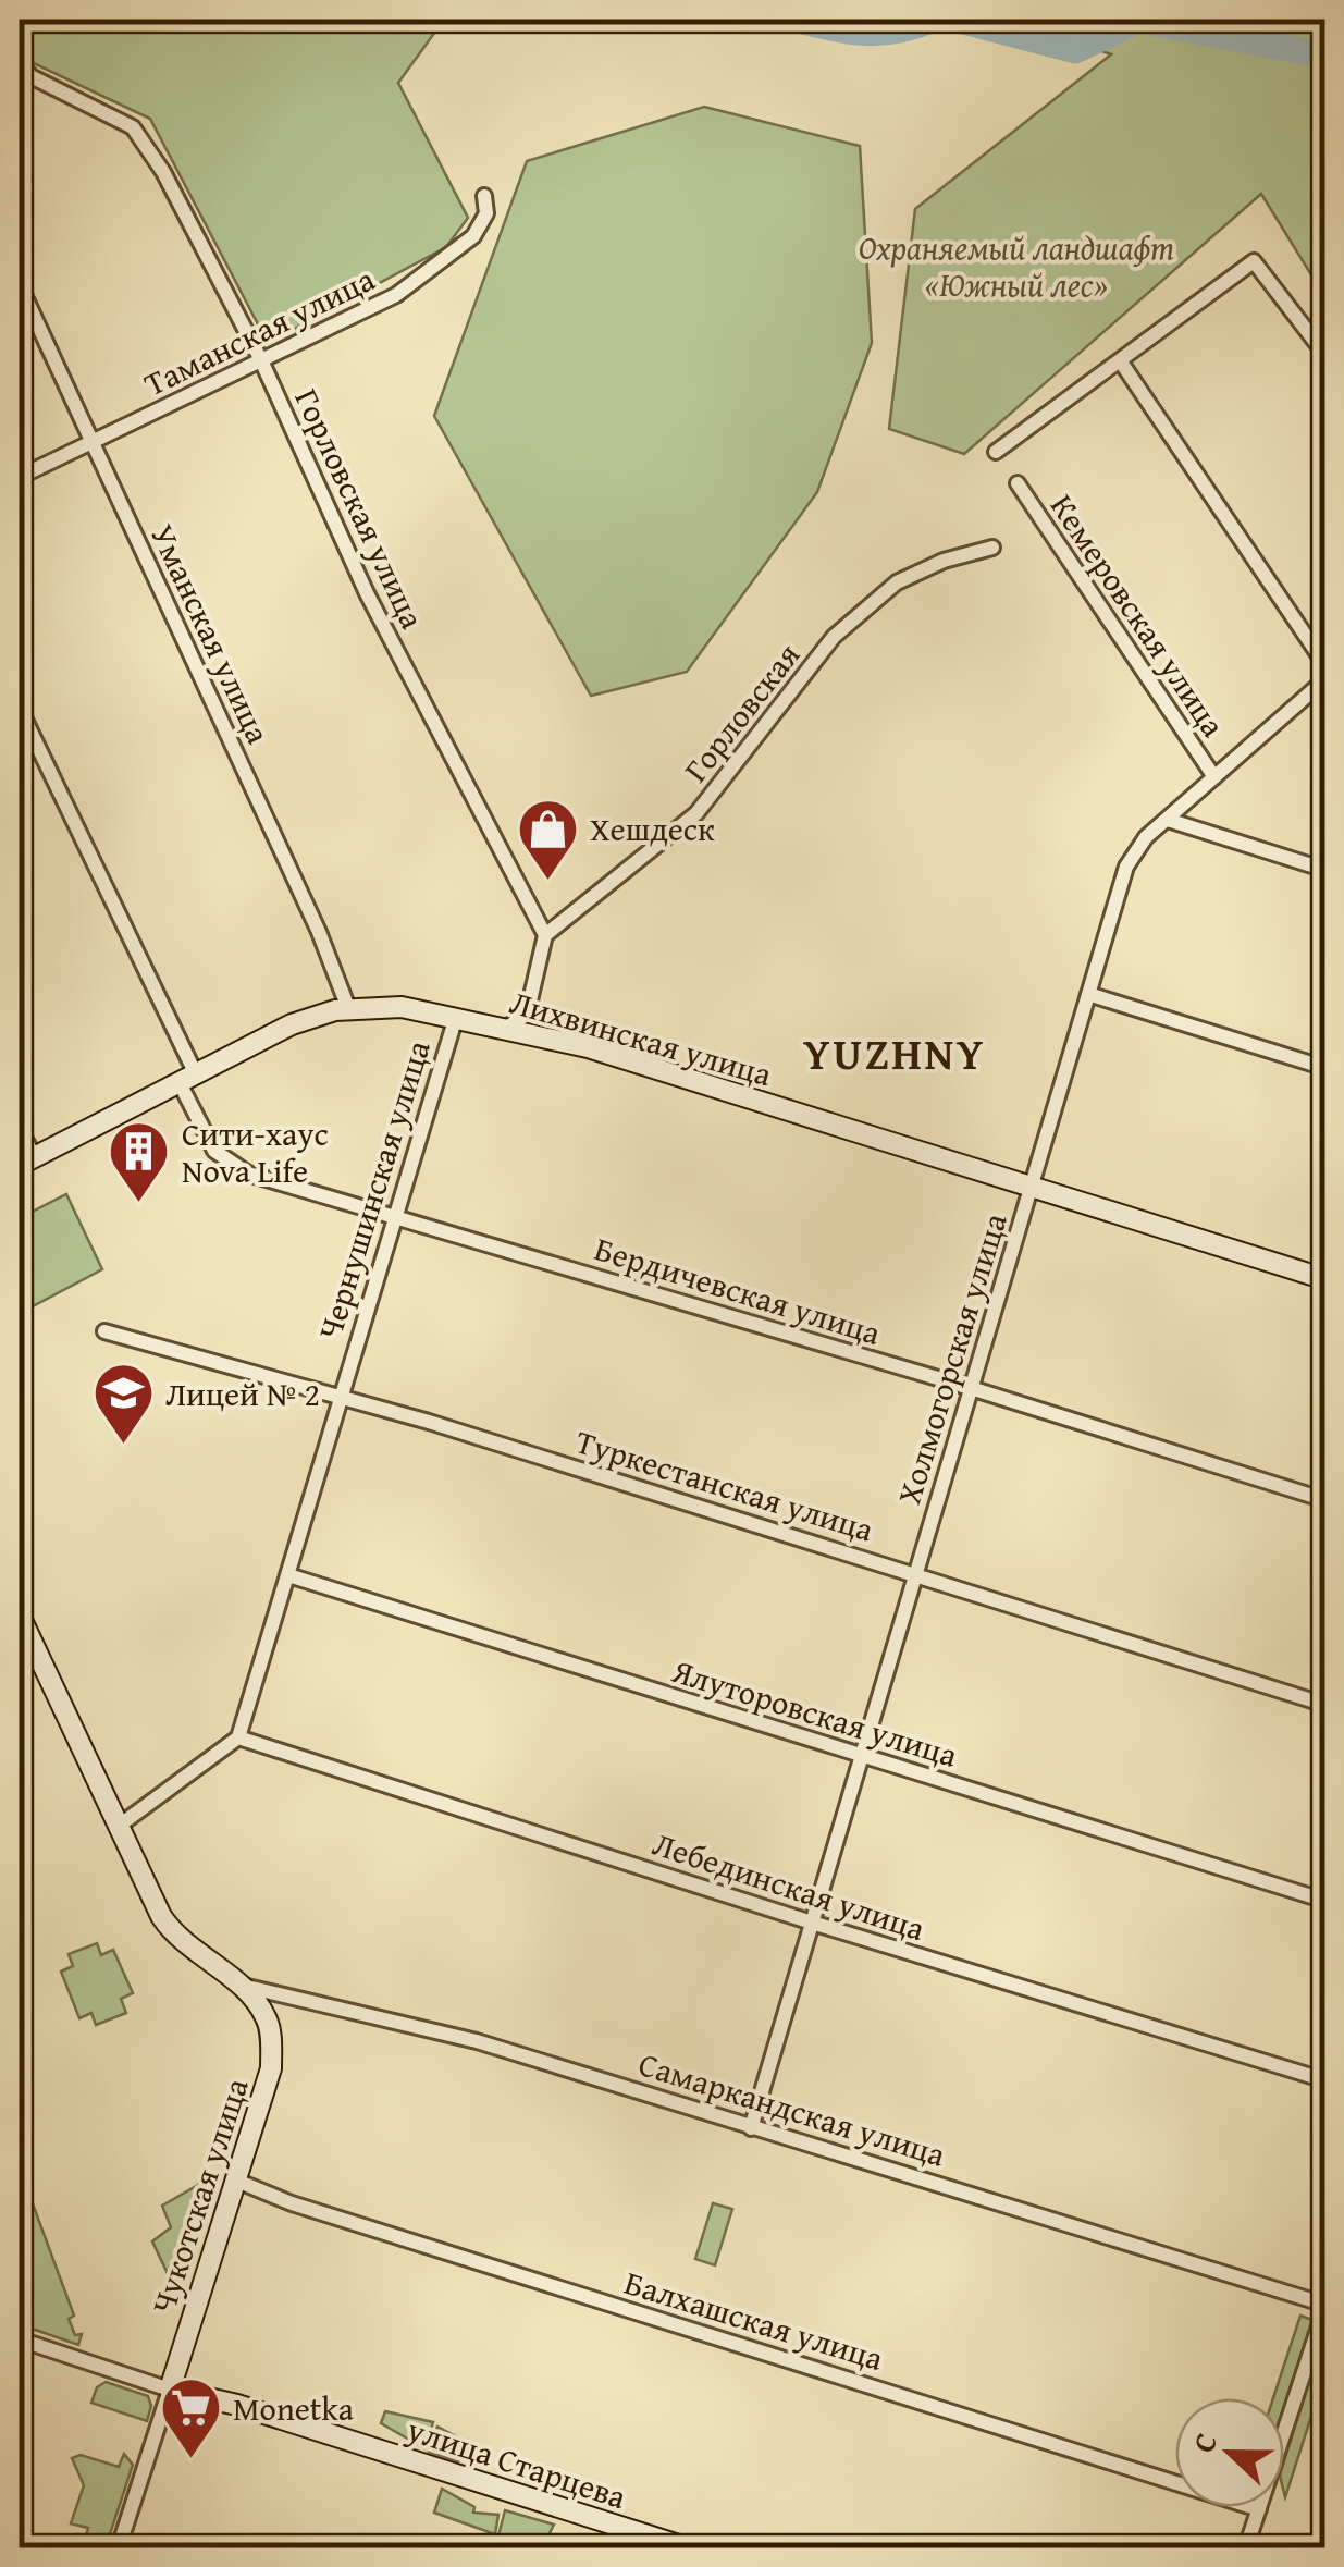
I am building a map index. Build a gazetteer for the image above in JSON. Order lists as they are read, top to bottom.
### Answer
{
  "streets": {
    "main road": ["Лихвинская улица", "Чукотская улица", "улица Старцева"],
    "street": [
      "Таманская улица",
      "Горловская улица",
      "Кемеровская улица",
      "Уманская улица",
      "Горловская",
      "Чернушинская улица",
      "Бердичевская улица",
      "Холмогорская улица",
      "Туркестанская улица",
      "Ялуторовская улица",
      "Лебединская улица",
      "Самаркандская улица",
      "Балхашская улица"
    ]
  },
  "crossings": [
    ["Таманская улица", "Горловская улица"],
    ["Таманская улица", "Уманская улица"],
    ["Горловская улица", "Горловская"],
    ["Кемеровская улица", "Холмогорская улица"],
    ["Уманская улица", "Лихвинская улица"],
    ["Лихвинская улица", "Чернушинская улица"],
    ["Лихвинская улица", "Бердичевская улица"],
    ["Лихвинская улица", "Холмогорская улица"],
    ["Чернушинская улица", "Бердичевская улица"],
    ["Чернушинская улица", "Туркестанская улица"],
    ["Чернушинская улица", "Ялуторовская улица"],
    ["Чернушинская улица", "Лебединская улица"],
    ["Бердичевская улица", "Холмогорская улица"],
    ["Холмогорская улица", "Туркестанская улица"],
    ["Холмогорская улица", "Ялуторовская улица"],
    ["Холмогорская улица", "Лебединская улица"],
    ["Холмогорская улица", "Самаркандская улица"],
    ["Самаркандская улица", "Чукотская улица"],
    ["Чукотская улица", "Балхашская улица"],
    ["Чукотская улица", "улица Старцева"]
  ],
  "districts": ["YUZHNY"],
  "parks": ["Охраняемый ландшафт «Южный лес»"],
  "places": {
    "shop": ["Хешдеск"],
    "building": ["Сити-хаус Nova Life"],
    "school or university": ["Лицей № 2"],
    "supermarket": ["Monetka"]
  },
  "north": "left"
}
